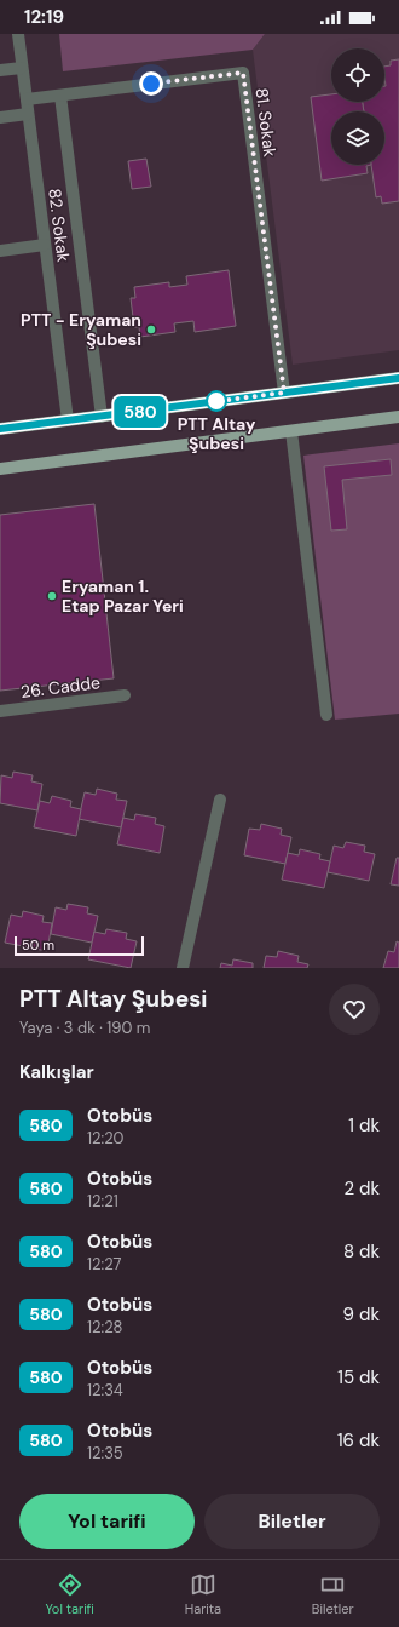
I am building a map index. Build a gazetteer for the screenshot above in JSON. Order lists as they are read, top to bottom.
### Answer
{
  "streets": {
    "street": ["81. Sokak", "82. Sokak", "26. Cadde"]
  },
  "crossings": [
    ["81. Sokak", "82. Sokak"]
  ],
  "places": ["PTT - Eryaman Şubesi", "PTT Altay Şubesi", "Eryaman 1. Etap Pazar Yeri"],
  "lines": ["bus line 580"],
  "scale_bar": "50 m",
  "page": {
    "status": "12:19",
    "on_map": "580",
    "scale": "50 m",
    "heading": [
      ["PTT Altay Şubesi", "Yaya · 3 dk · 190 m"],
      "Kalkışlar"
    ],
    "list": [
      {
        "mark": "580",
        "name": "Otobüs",
        "note": "12:20",
        "value": "1 dk"
      },
      {
        "mark": "580",
        "name": "Otobüs",
        "note": "12:21",
        "value": "2 dk"
      },
      {
        "mark": "580",
        "name": "Otobüs",
        "note": "12:27",
        "value": "8 dk"
      },
      {
        "mark": "580",
        "name": "Otobüs",
        "note": "12:28",
        "value": "9 dk"
      },
      {
        "mark": "580",
        "name": "Otobüs",
        "note": "12:34",
        "value": "15 dk"
      },
      {
        "mark": "580",
        "name": "Otobüs",
        "note": "12:35",
        "value": "16 dk"
      }
    ],
    "buttons": ["Yol tarifi", "Biletler"],
    "tabs": ["Yol tarifi", "Harita", "Biletler"]
  }
}
